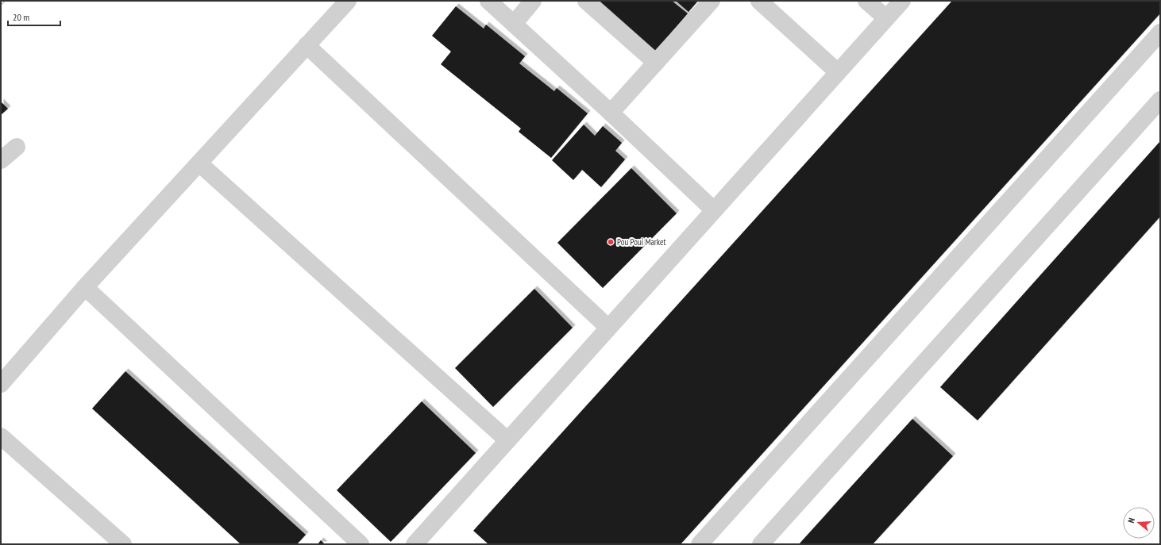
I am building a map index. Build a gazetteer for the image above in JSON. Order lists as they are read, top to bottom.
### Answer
{
  "places": ["Pou Poui Market"],
  "scale_bar": "20 m",
  "north": "left"
}
